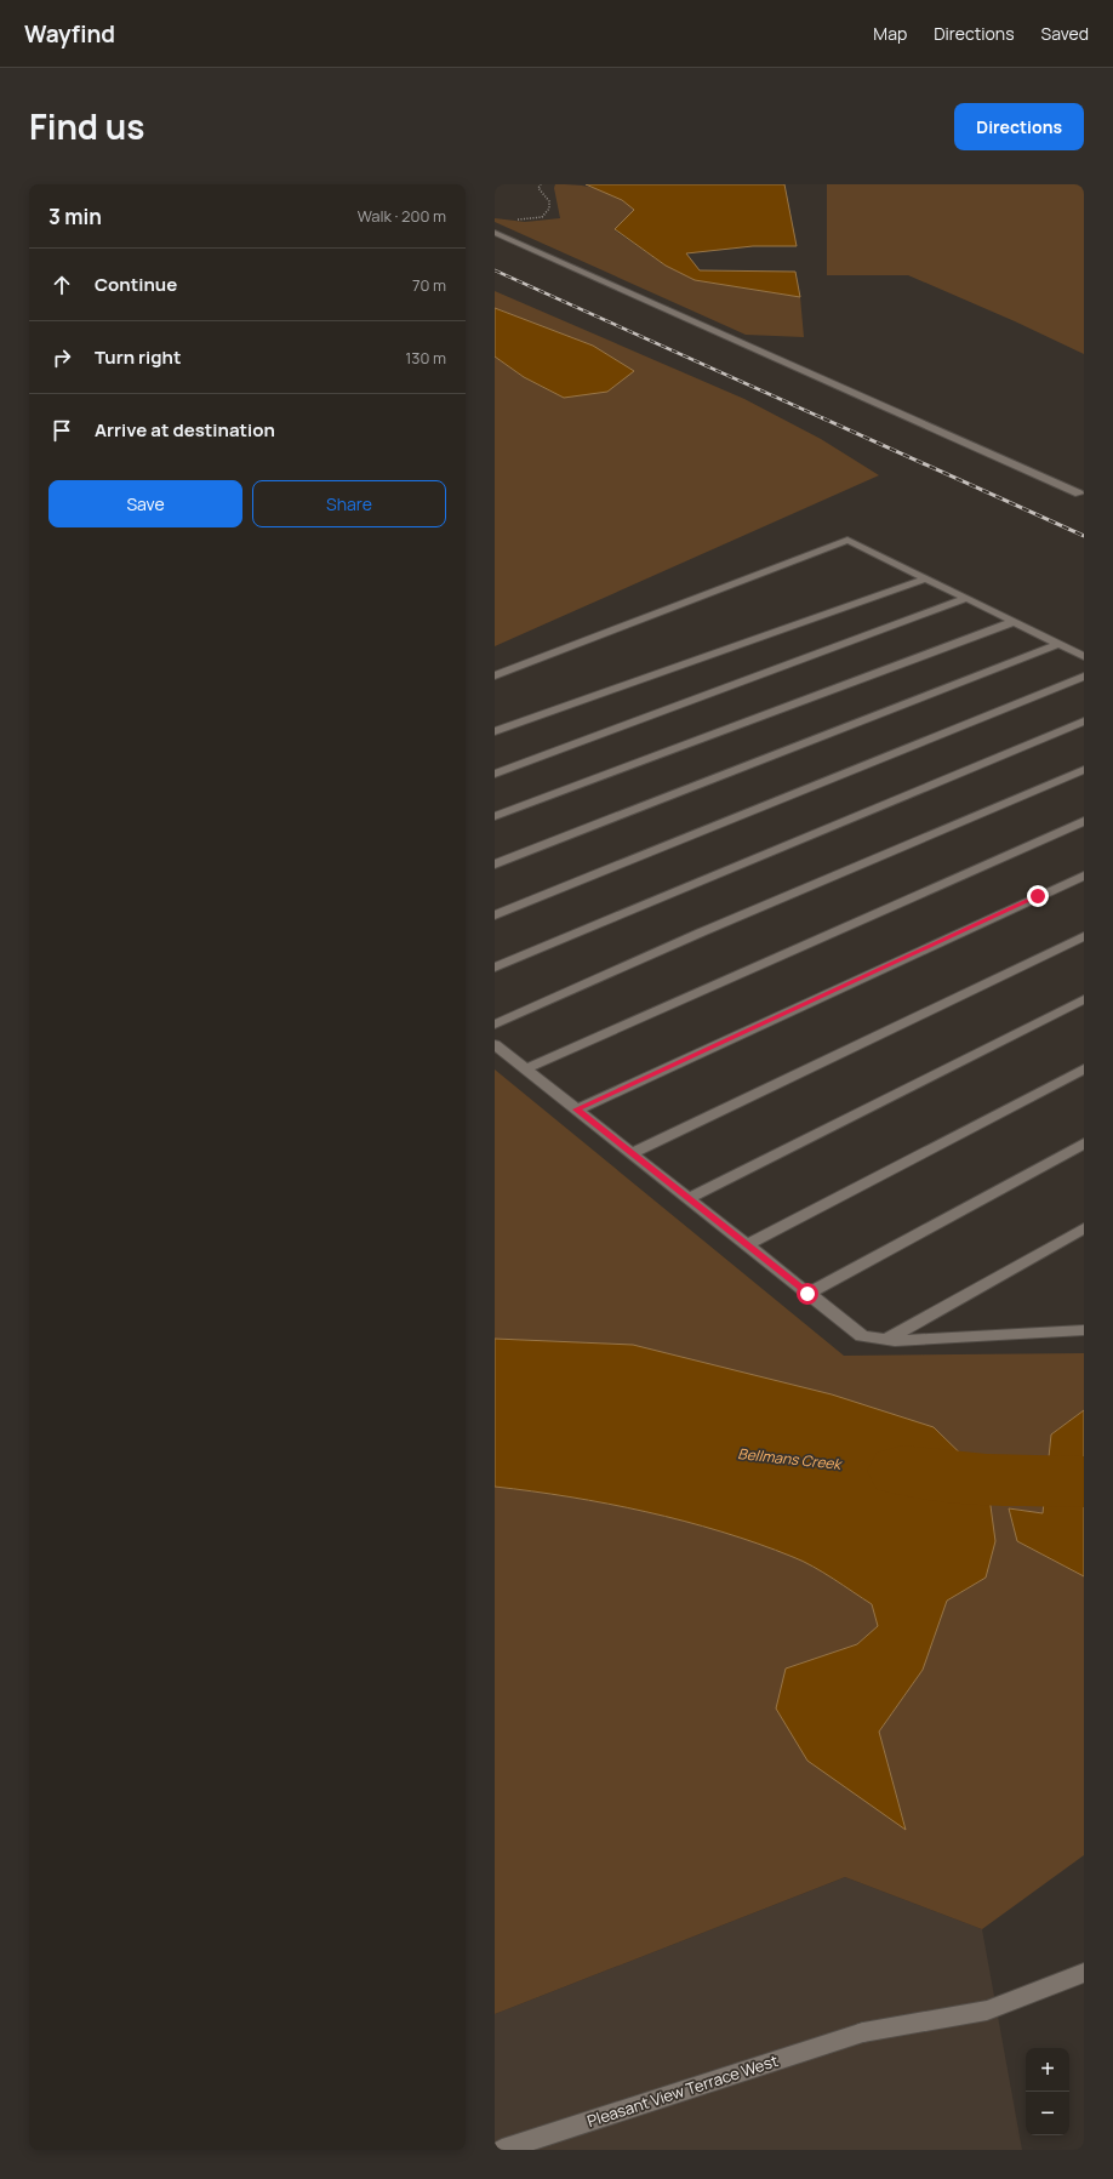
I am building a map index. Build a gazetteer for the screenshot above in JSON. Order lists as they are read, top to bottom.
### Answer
{
  "streets": {
    "street": ["Pleasant View Terrace West"]
  },
  "water": ["Bellmans Creek"],
  "page": {
    "header": "Wayfind",
    "nav": ["Map", "Directions", "Saved"],
    "title": "Find us",
    "buttons": [
      "Directions",
      ["Save", "Share"]
    ],
    "heading": ["3 min", "Walk · 200 m"],
    "list": [
      ["Continue", "70 m"],
      ["Turn right", "130 m"],
      "Arrive at destination"
    ],
    "map_buttons": ["+", "−"]
  }
}
